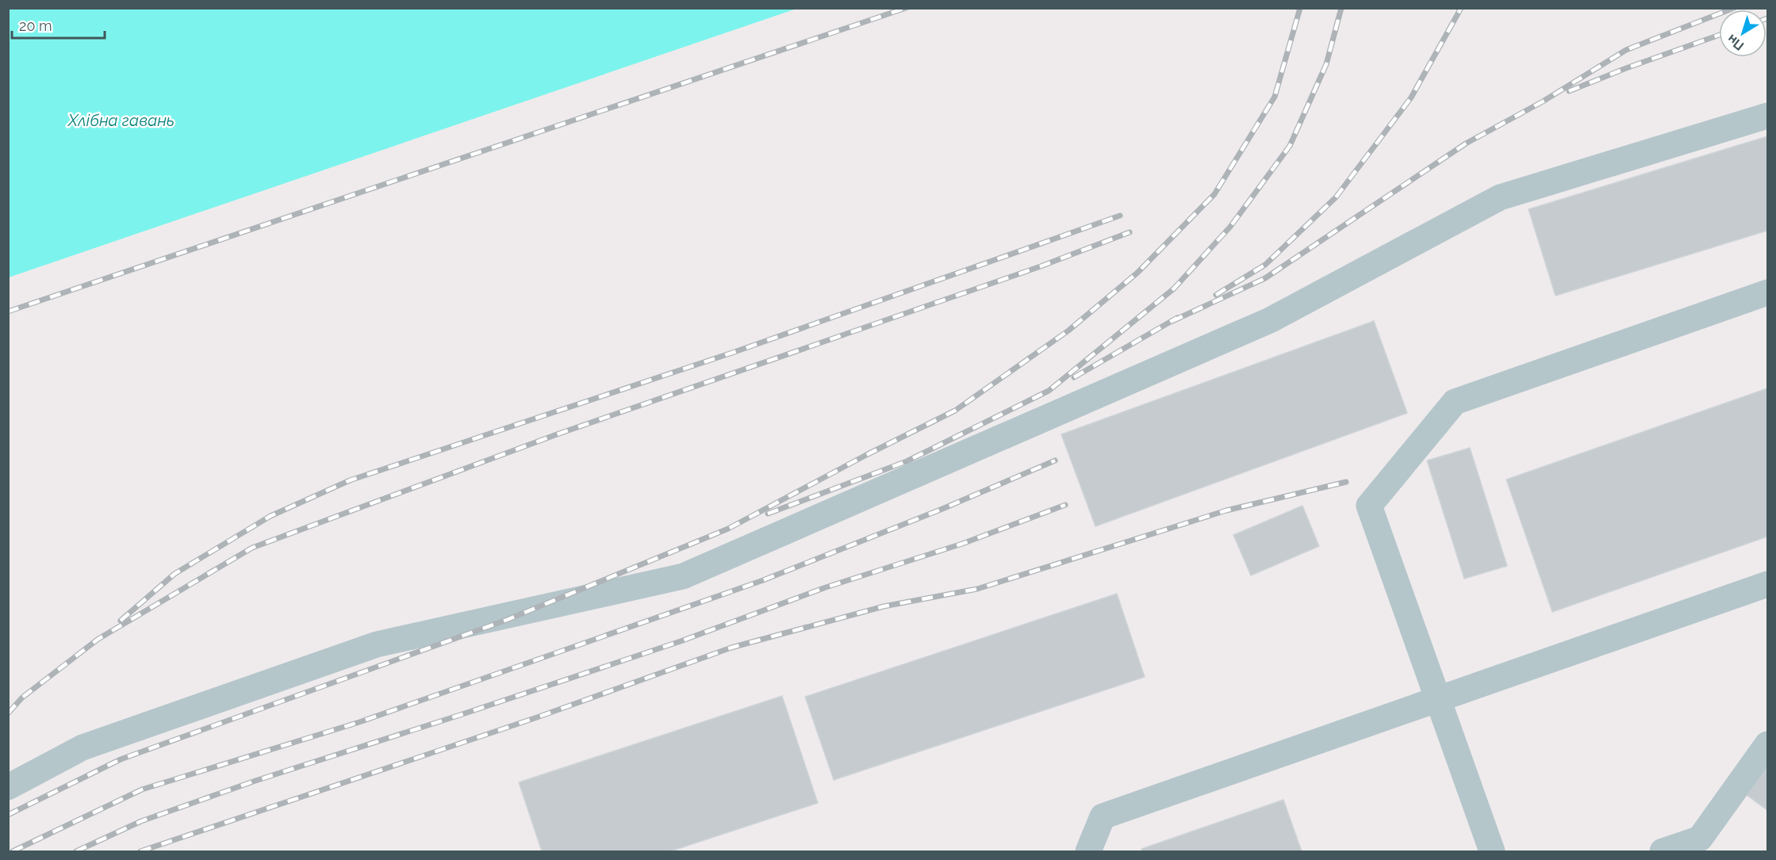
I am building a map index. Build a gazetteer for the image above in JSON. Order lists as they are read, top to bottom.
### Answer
{
  "water": ["Хлібна гавань"],
  "scale_bar": "20 m",
  "north": "bottom left"
}
